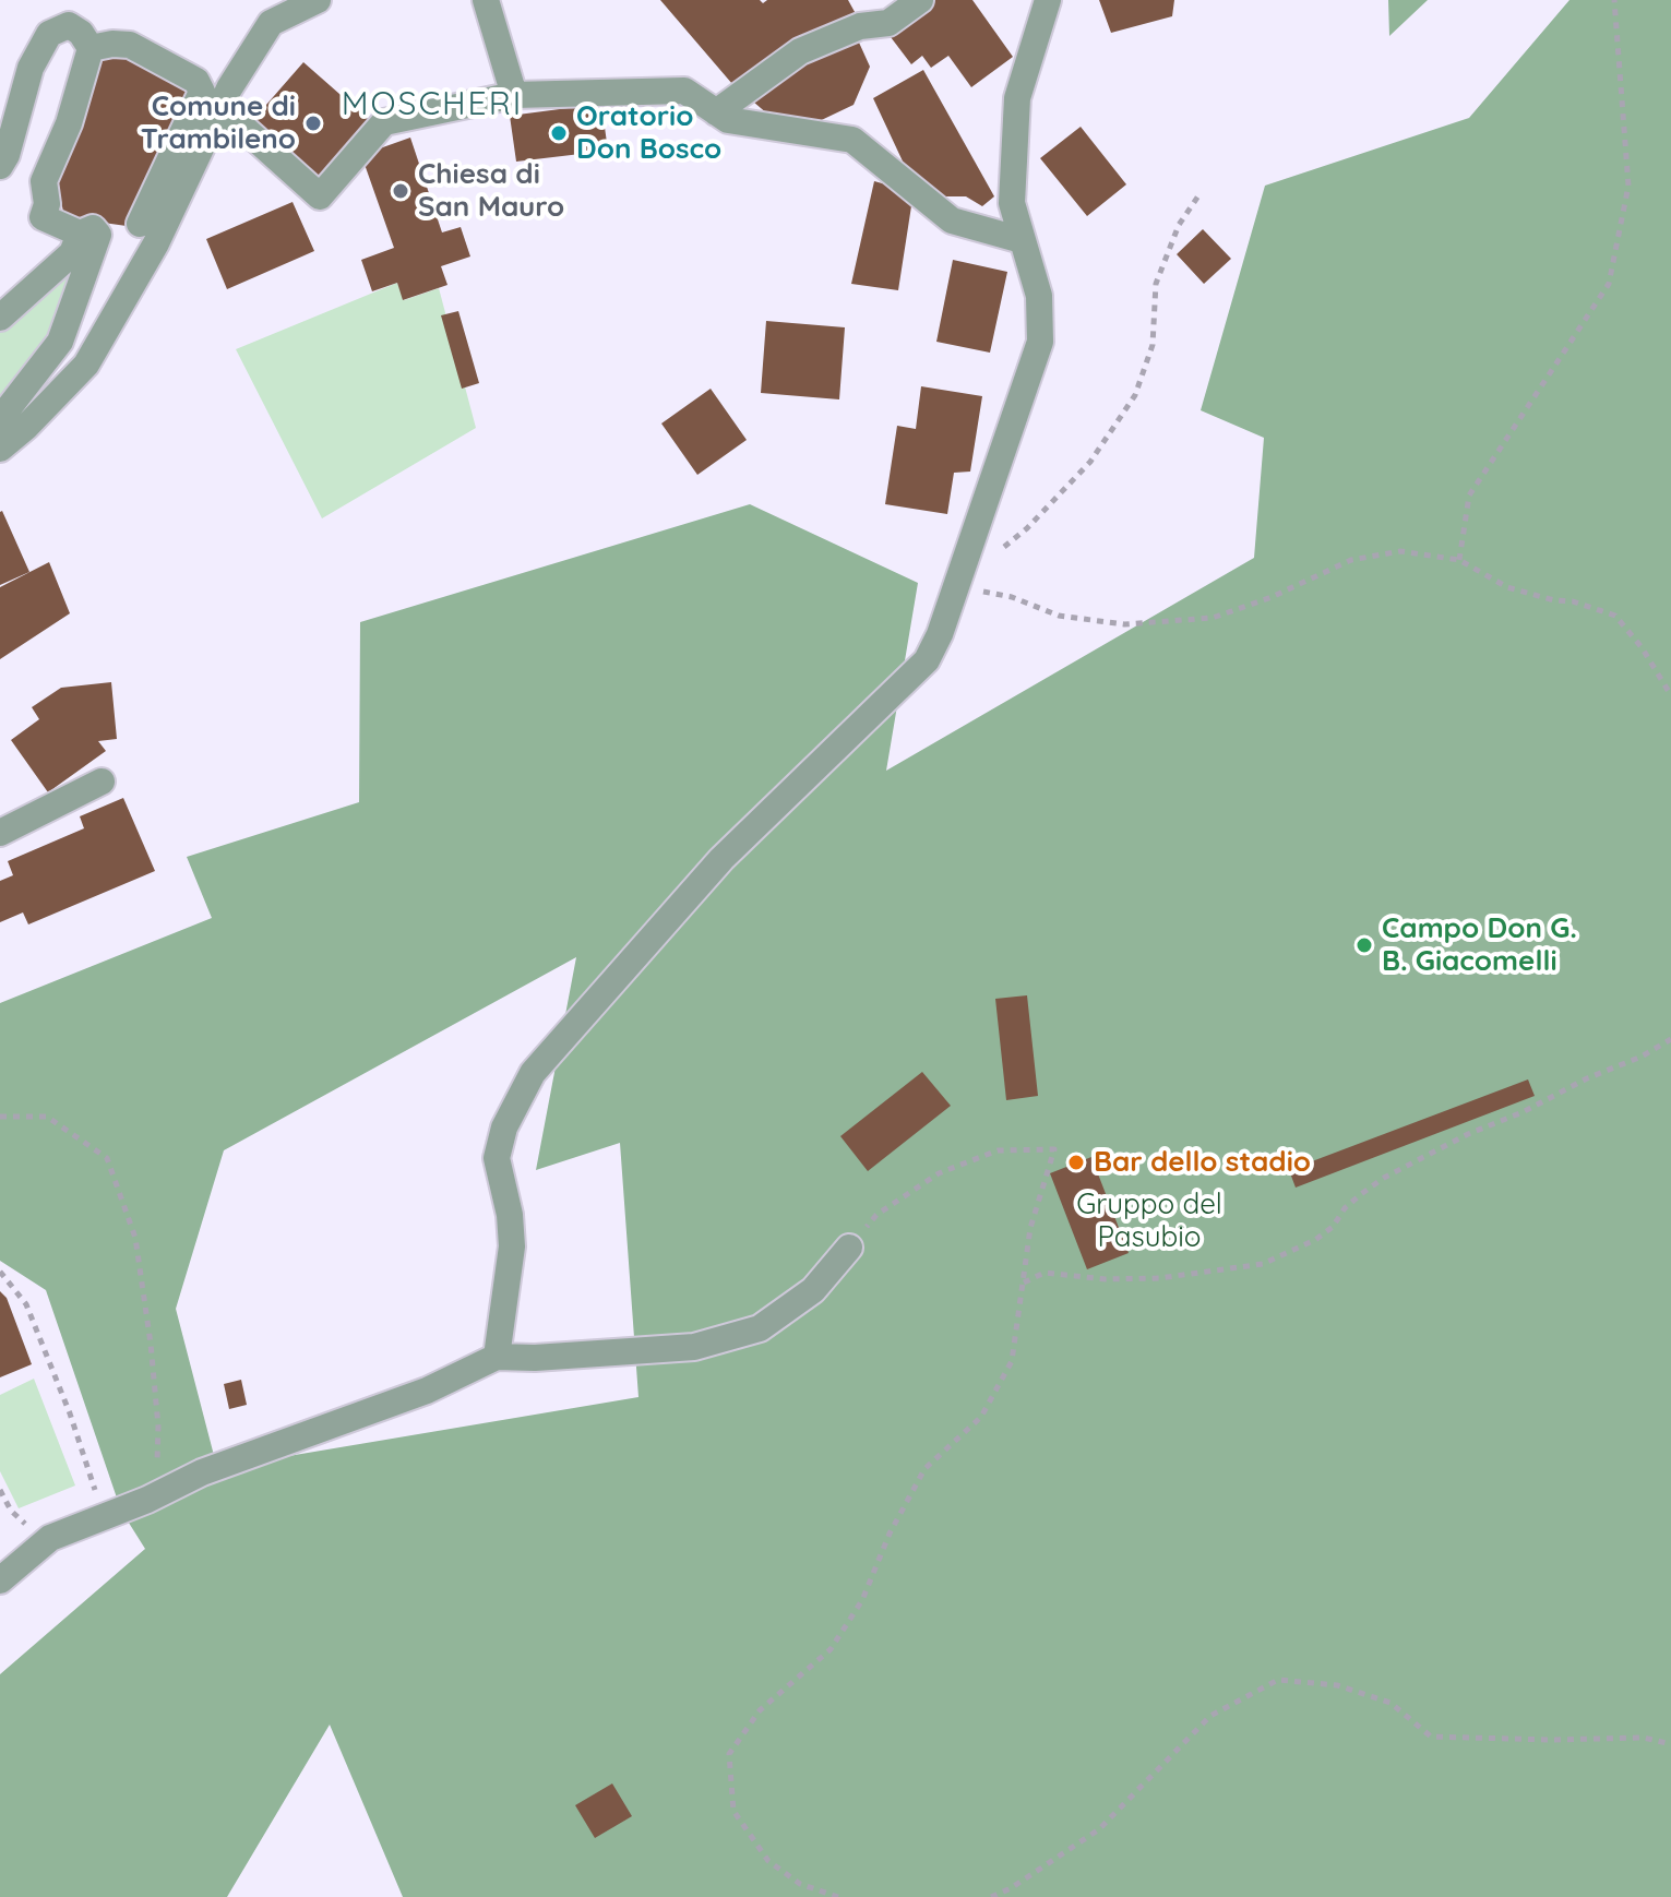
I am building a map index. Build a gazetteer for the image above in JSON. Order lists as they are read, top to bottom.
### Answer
{
  "districts": ["MOSCHERI"],
  "parks": ["Gruppo del Pasubio"],
  "places": [
    "Comune di Trambileno",
    "Oratorio Don Bosco",
    "Chiesa di San Mauro",
    "Campo Don G. B. Giacomelli",
    "Bar dello stadio"
  ]
}
